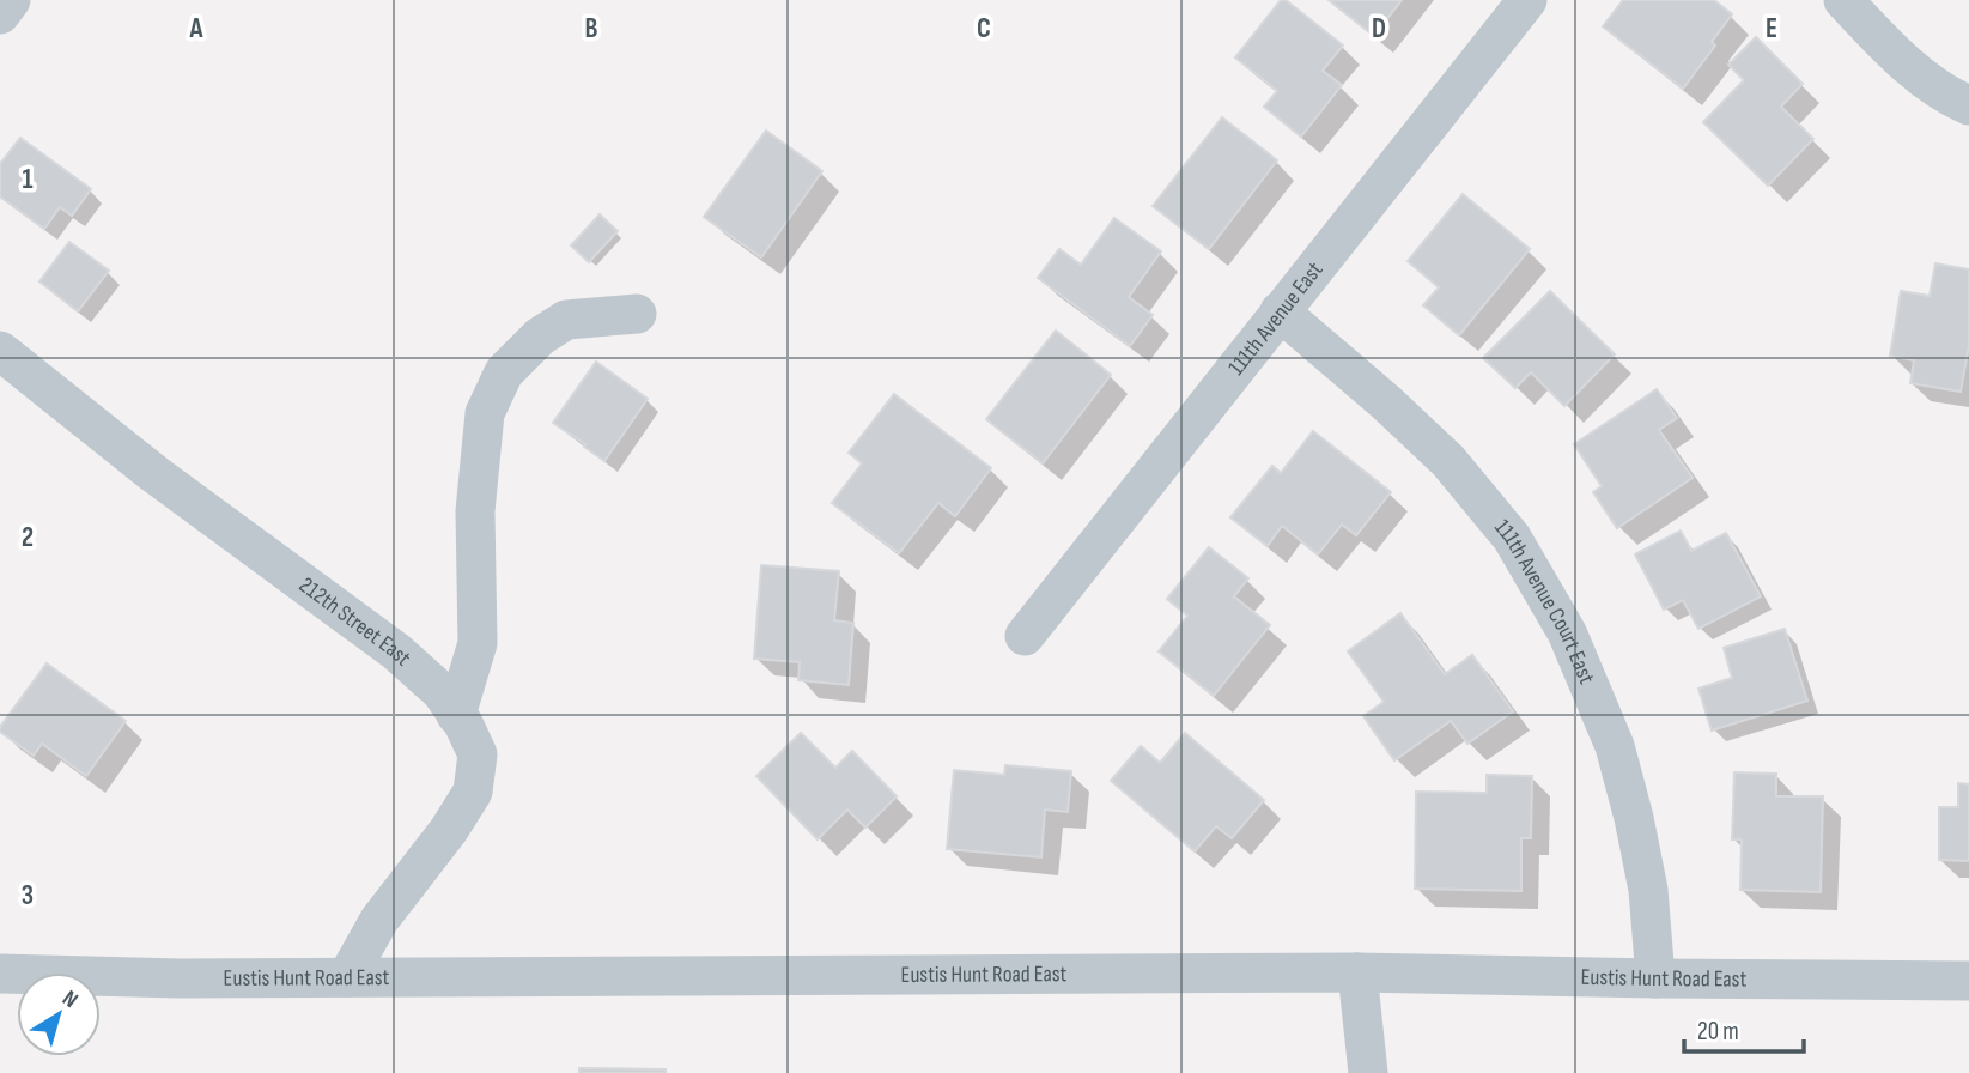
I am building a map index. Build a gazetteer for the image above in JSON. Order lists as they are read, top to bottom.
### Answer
{
  "streets": {
    "street": [
      "111th Avenue East",
      "111th Avenue Court East",
      "212th Street East",
      "Eustis Hunt Road East"
    ]
  },
  "crossings": [
    ["111th Avenue East", "111th Avenue Court East"],
    ["111th Avenue Court East", "Eustis Hunt Road East"],
    ["212th Street East", "Eustis Hunt Road East"]
  ],
  "scale_bar": "20 m",
  "north": "top right",
  "grid": {
    "columns": [
      "A",
      "B",
      "C",
      "D",
      "E"
    ],
    "rows": ["1", "2", "3"]
  }
}
